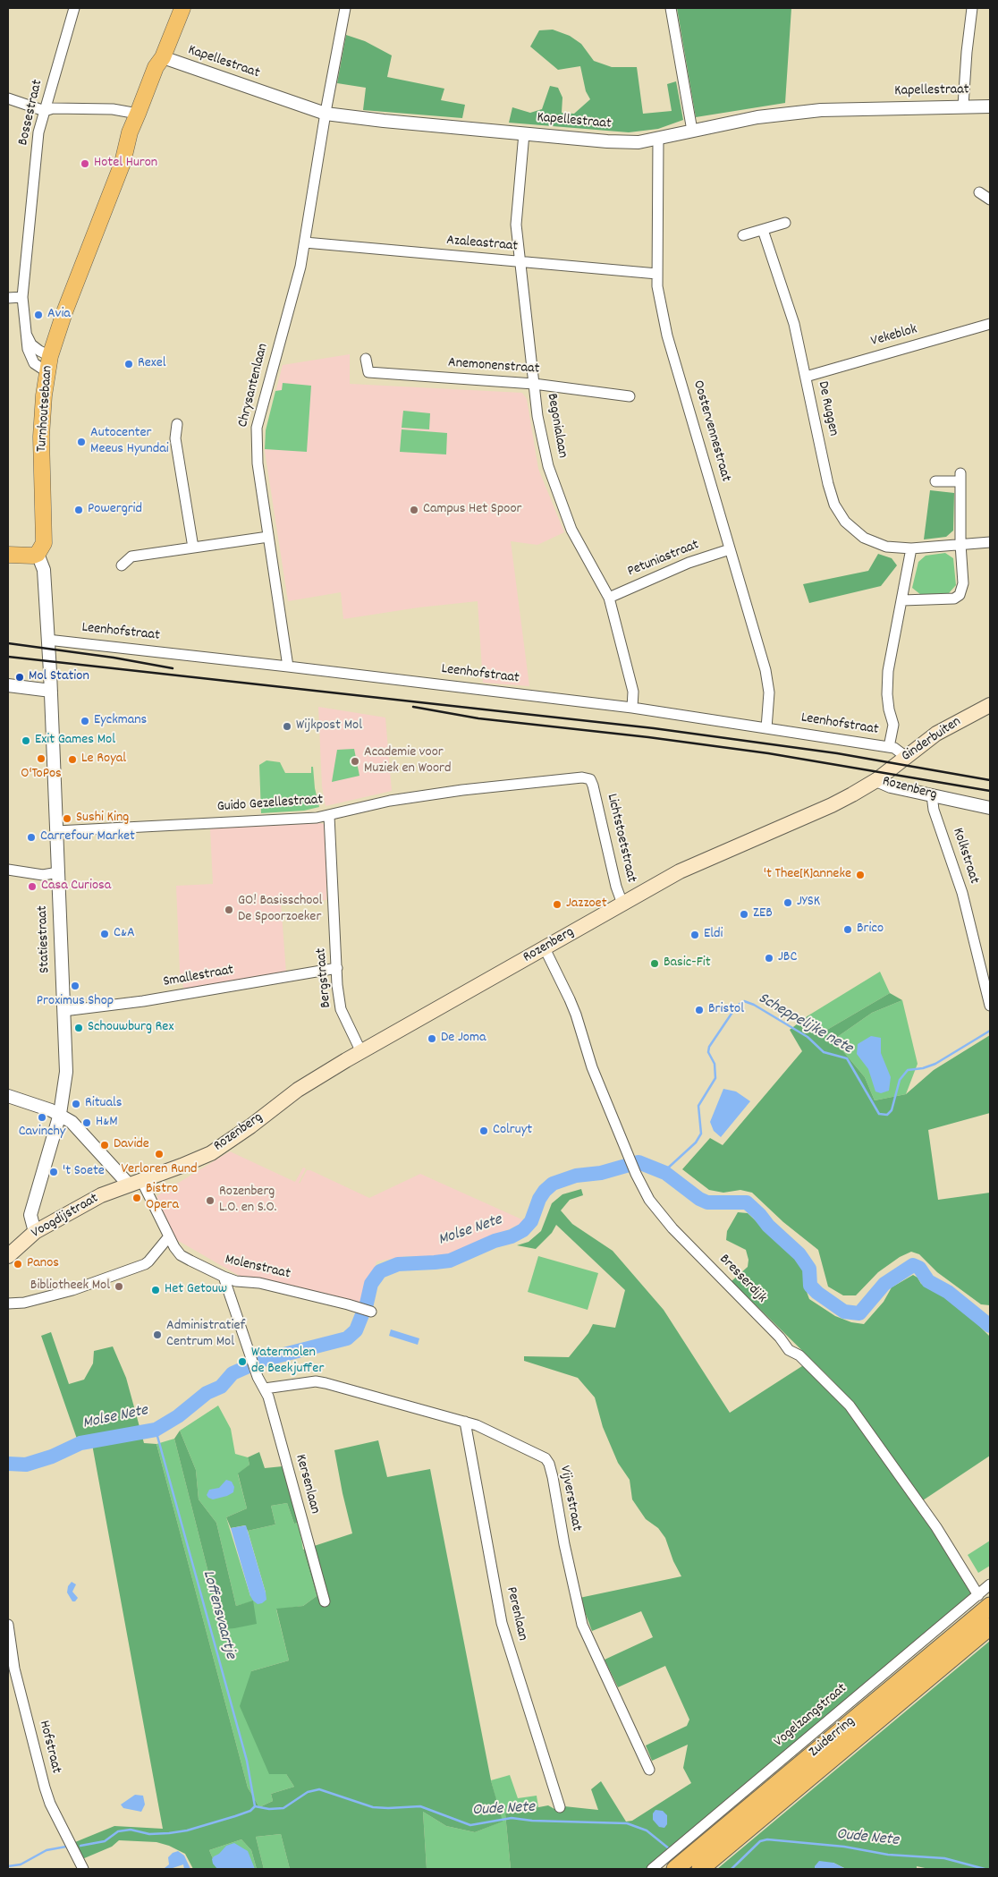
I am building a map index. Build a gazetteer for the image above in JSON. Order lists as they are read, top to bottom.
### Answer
{
  "streets": {
    "highway": ["Zuiderring"],
    "main road": [
      "Turnhoutsebaan",
      "Ginderbuiten",
      "Rozenberg",
      "Voogdijstraat"
    ],
    "street": [
      "Kapellestraat",
      "Bossestraat",
      "Azaleastraat",
      "Vekeblok",
      "Anemonenstraat",
      "Chrysantenlaan",
      "De Ruggen",
      "Begonialaan",
      "Oostervennestraat",
      "Petuniastraat",
      "Leenhofstraat",
      "Guido Gezellestraat",
      "Lichtstoetstraat",
      "Kolkstraat",
      "Statiestraat",
      "Smallestraat",
      "Bergstraat",
      "Molenstraat",
      "Bresserdijk",
      "Kersenlaan",
      "Vijverstraat",
      "Perenlaan",
      "Vogelzangstraat",
      "Hofstraat"
    ]
  },
  "crossings": [
    ["Kapellestraat", "Chrysantenlaan"],
    ["Kapellestraat", "Turnhoutsebaan"],
    ["Kapellestraat", "Begonialaan"],
    ["Kapellestraat", "Oostervennestraat"],
    ["Bossestraat", "Turnhoutsebaan"],
    ["Azaleastraat", "Chrysantenlaan"],
    ["Azaleastraat", "Begonialaan"],
    ["Azaleastraat", "Oostervennestraat"],
    ["Vekeblok", "De Ruggen"],
    ["Anemonenstraat", "Begonialaan"],
    ["Chrysantenlaan", "Leenhofstraat"],
    ["Begonialaan", "Petuniastraat"],
    ["Begonialaan", "Leenhofstraat"],
    ["Oostervennestraat", "Petuniastraat"],
    ["Oostervennestraat", "Leenhofstraat"],
    ["Leenhofstraat", "Ginderbuiten"],
    ["Leenhofstraat", "Statiestraat"],
    ["Ginderbuiten", "Rozenberg"],
    ["Rozenberg", "Lichtstoetstraat"],
    ["Rozenberg", "Kolkstraat"],
    ["Rozenberg", "Bergstraat"],
    ["Rozenberg", "Voogdijstraat"],
    ["Rozenberg", "Molenstraat"],
    ["Rozenberg", "Bresserdijk"],
    ["Guido Gezellestraat", "Lichtstoetstraat"],
    ["Guido Gezellestraat", "Statiestraat"],
    ["Guido Gezellestraat", "Bergstraat"],
    ["Statiestraat", "Smallestraat"],
    ["Statiestraat", "Voogdijstraat"],
    ["Smallestraat", "Bergstraat"],
    ["Voogdijstraat", "Molenstraat"],
    ["Molenstraat", "Kersenlaan"],
    ["Bresserdijk", "Vogelzangstraat"],
    ["Bresserdijk", "Zuiderring"],
    ["Kersenlaan", "Vijverstraat"],
    ["Vijverstraat", "Perenlaan"],
    ["Vogelzangstraat", "Zuiderring"]
  ],
  "water": [
    "Scheppelijke nete",
    "Molse Nete",
    "Loffensvaartje",
    "Oude Nete"
  ],
  "places": [
    "Hotel Huron",
    "Avia",
    "Rexel",
    "Autocenter Meeus Hyundai",
    "Powergrid",
    "Campus Het Spoor",
    "Mol Station",
    "Eyckmans",
    "Wijkpost Mol",
    "Exit Games Mol",
    "O'ToPos",
    "Le Royal",
    "Academie voor Muziek en Woord",
    "Sushi King",
    "Carrefour Market",
    "'t Thee[K]anneke",
    "Casa Curiosa",
    "JYSK",
    "Jazzoet",
    "GO! Basisschool De Spoorzoeker",
    "ZEB",
    "Brico",
    "C&A",
    "Eldi",
    "JBC",
    "Basic-Fit",
    "Proximus Shop",
    "Bristol",
    "Schouwburg Rex",
    "De Joma",
    "Rituals",
    "Cavinchy",
    "H&M",
    "Colruyt",
    "Davide",
    "Verloren Rund",
    "'t Soete",
    "Bistro Opera",
    "Rozenberg L.O. en S.O.",
    "Panos",
    "Bibliotheek Mol",
    "Het Getouw",
    "Administratief Centrum Mol",
    "Watermolen de Beekjuffer"
  ]
}
